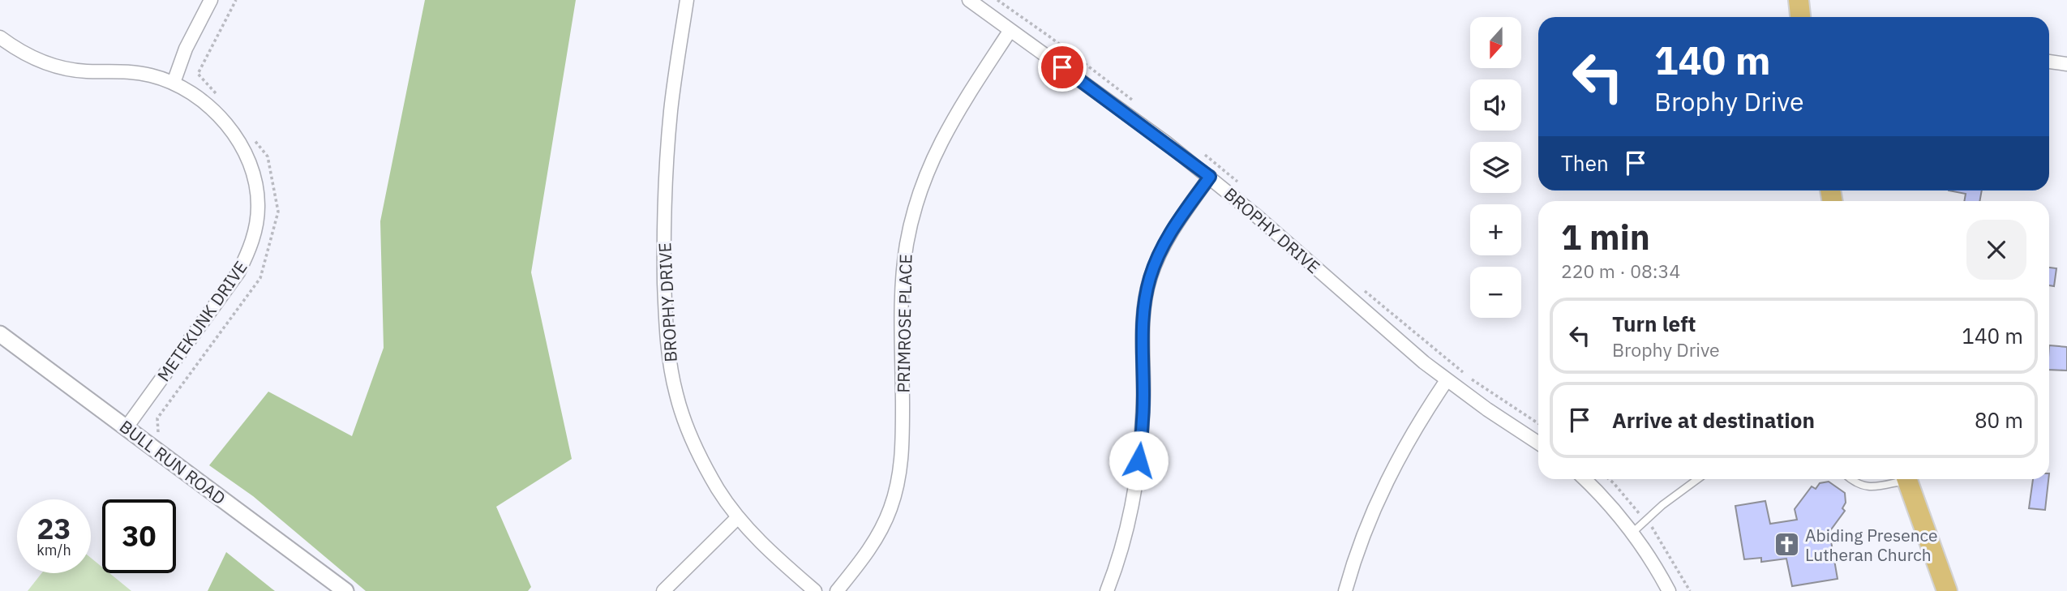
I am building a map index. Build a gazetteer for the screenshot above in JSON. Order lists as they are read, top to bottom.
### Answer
{
  "streets": {
    "street": [
      "BROPHY DRIVE",
      "METEKUNK DRIVE",
      "PRIMROSE PLACE",
      "BULL RUN ROAD"
    ]
  },
  "crossings": [
    ["BROPHY DRIVE", "PRIMROSE PLACE"],
    ["METEKUNK DRIVE", "BULL RUN ROAD"]
  ],
  "places": {
    "church": ["Abiding Presence Lutheran Church"]
  },
  "north": "bottom",
  "page": {
    "map_buttons": ["+", "−"],
    "turn": ["140 m", "Brophy Drive"],
    "then": "Then",
    "heading": ["1 min", "220 m · 08:34"],
    "list": [
      {
        "name": "Turn left",
        "note": "Brophy Drive",
        "value": "140 m"
      },
      {
        "name": "Arrive at destination",
        "value": "80 m"
      }
    ],
    "speed": "23 km/h",
    "limit": "30"
  }
}
